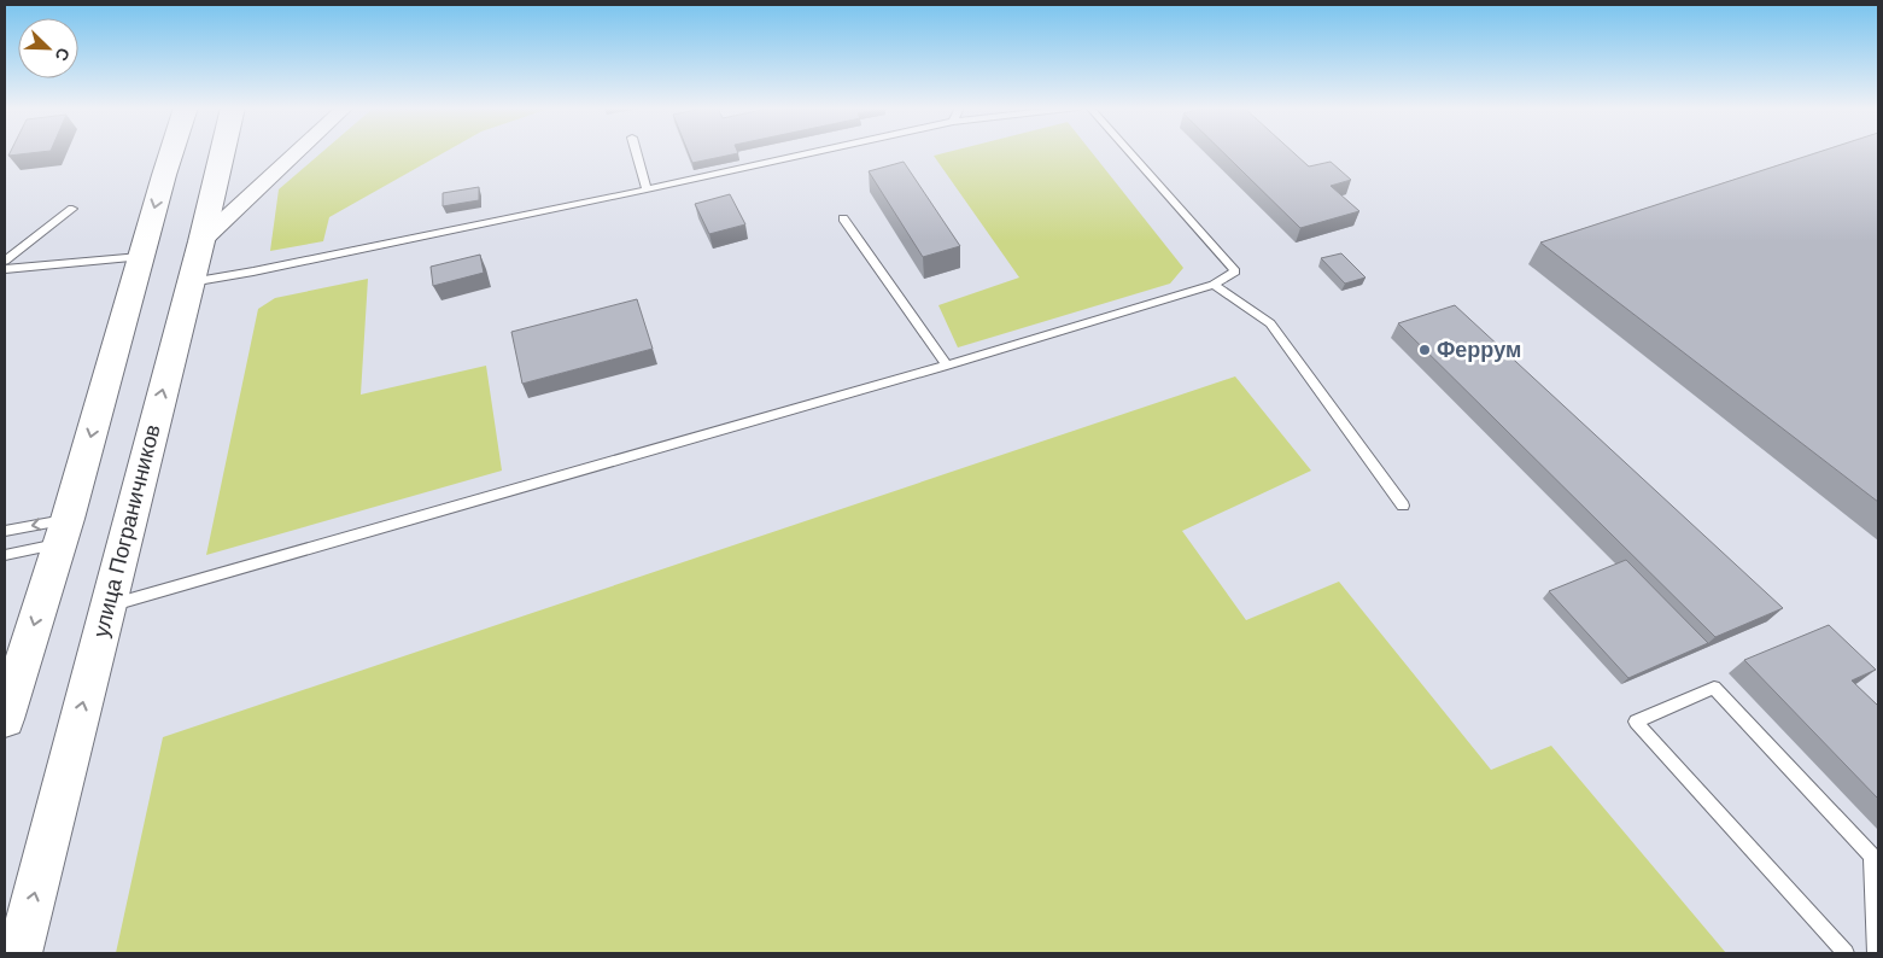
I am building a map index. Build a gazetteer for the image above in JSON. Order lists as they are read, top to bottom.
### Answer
{
  "streets": {
    "main road": ["улица Пограничников"]
  },
  "places": ["Феррум"],
  "north": "bottom right"
}
